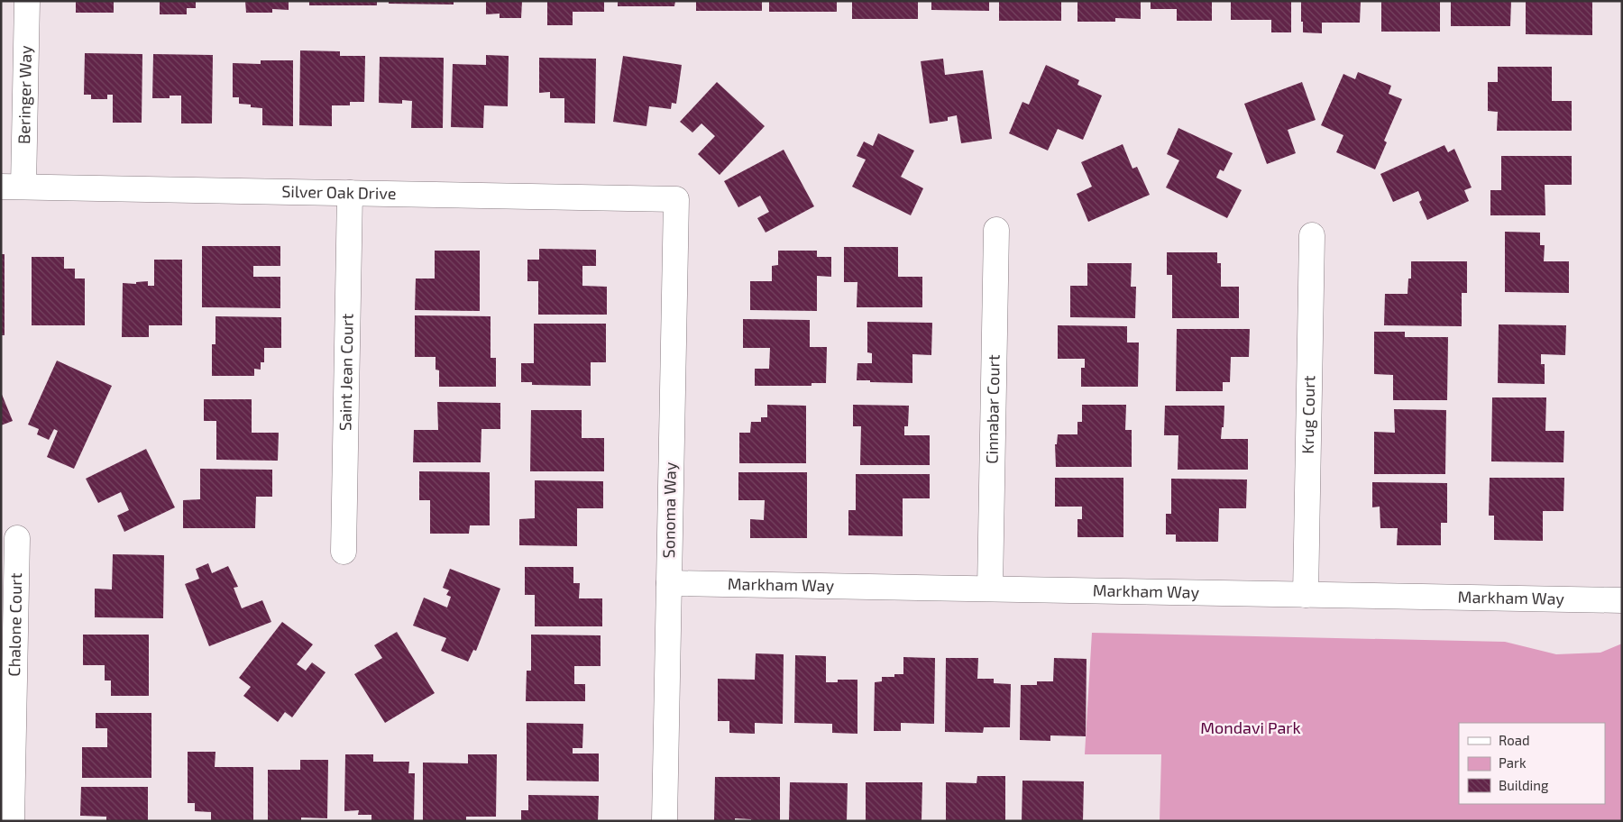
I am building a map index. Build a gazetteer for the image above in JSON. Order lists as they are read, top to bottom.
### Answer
{
  "streets": {
    "street": [
      "Beringer Way",
      "Silver Oak Drive",
      "Saint Jean Court",
      "Cinnabar Court",
      "Krug Court",
      "Sonoma Way",
      "Markham Way",
      "Chalone Court"
    ]
  },
  "crossings": [
    ["Beringer Way", "Silver Oak Drive"],
    ["Silver Oak Drive", "Saint Jean Court"],
    ["Silver Oak Drive", "Sonoma Way"],
    ["Cinnabar Court", "Markham Way"],
    ["Krug Court", "Markham Way"],
    ["Sonoma Way", "Markham Way"]
  ],
  "parks": ["Mondavi Park"],
  "legend": ["Road", "Park", "Building"]
}
